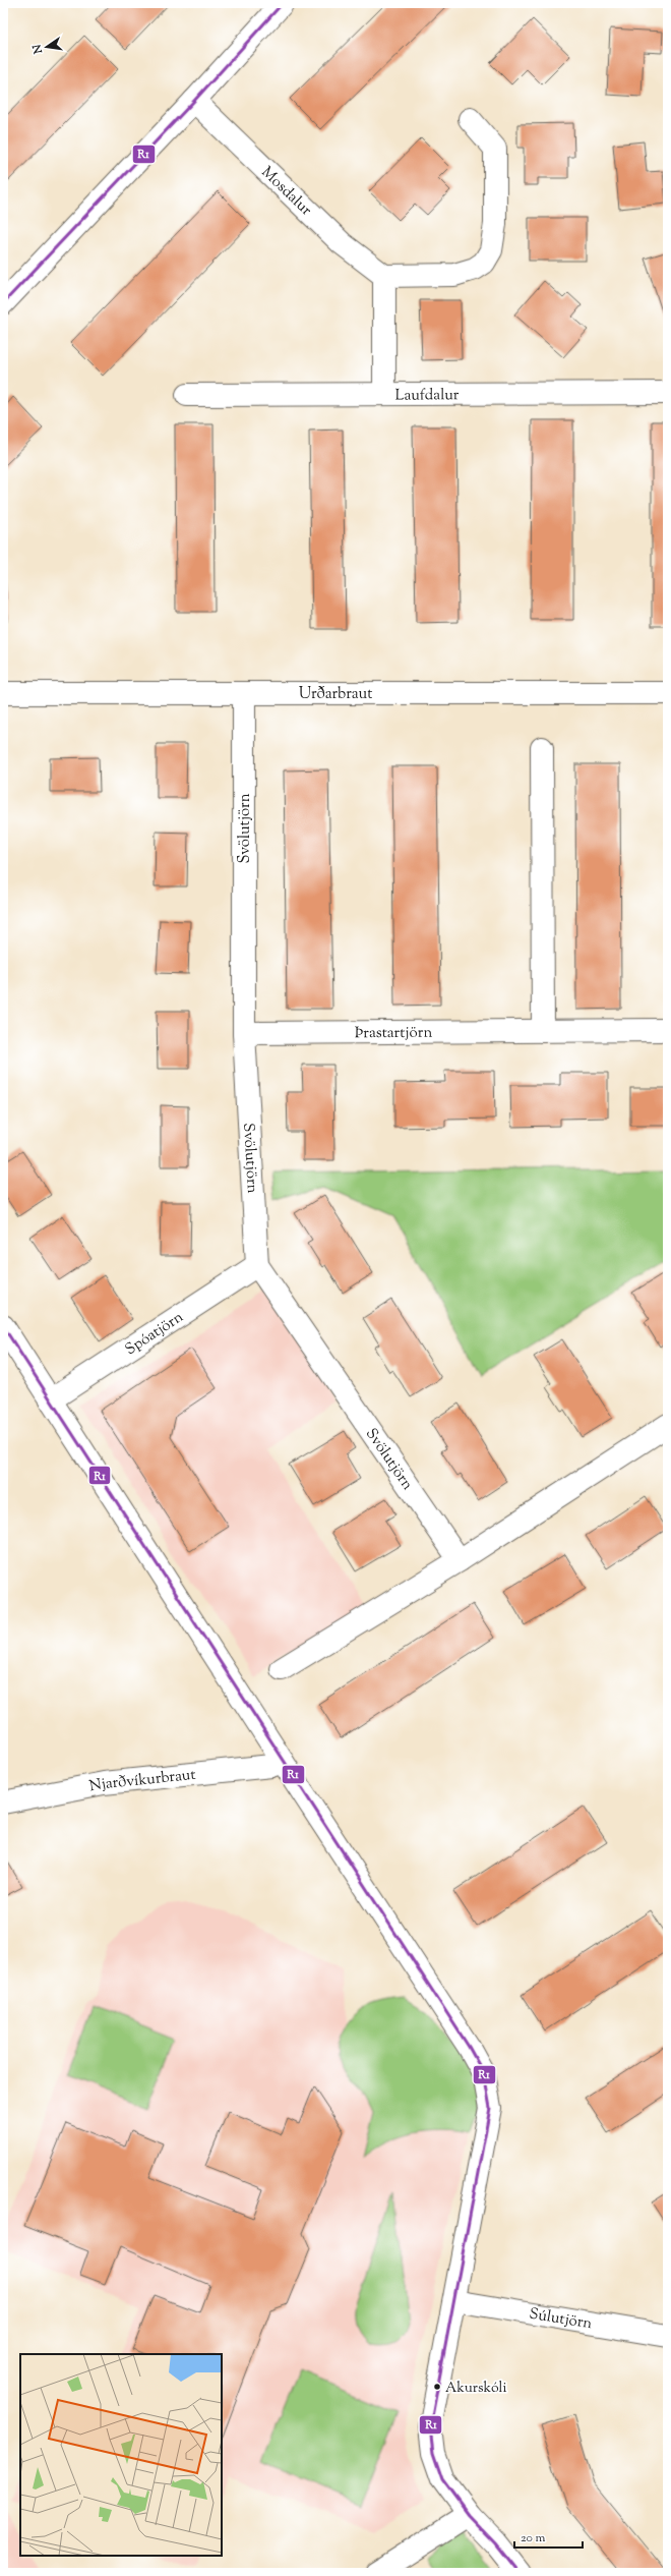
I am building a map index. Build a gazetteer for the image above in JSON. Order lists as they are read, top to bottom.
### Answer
{
  "streets": {
    "street": [
      "Mosdalur",
      "Laufdalur",
      "Urðarbraut",
      "Svölutjörn",
      "Þrastartjörn",
      "Spóatjörn",
      "Njarðvíkurbraut",
      "Súlutjörn"
    ]
  },
  "crossings": [
    ["Urðarbraut", "Svölutjörn"],
    ["Svölutjörn", "Þrastartjörn"],
    ["Svölutjörn", "Spóatjörn"]
  ],
  "places": ["Akurskóli"],
  "lines": ["transit line R1"],
  "scale_bar": "20 m",
  "north": "left"
}
